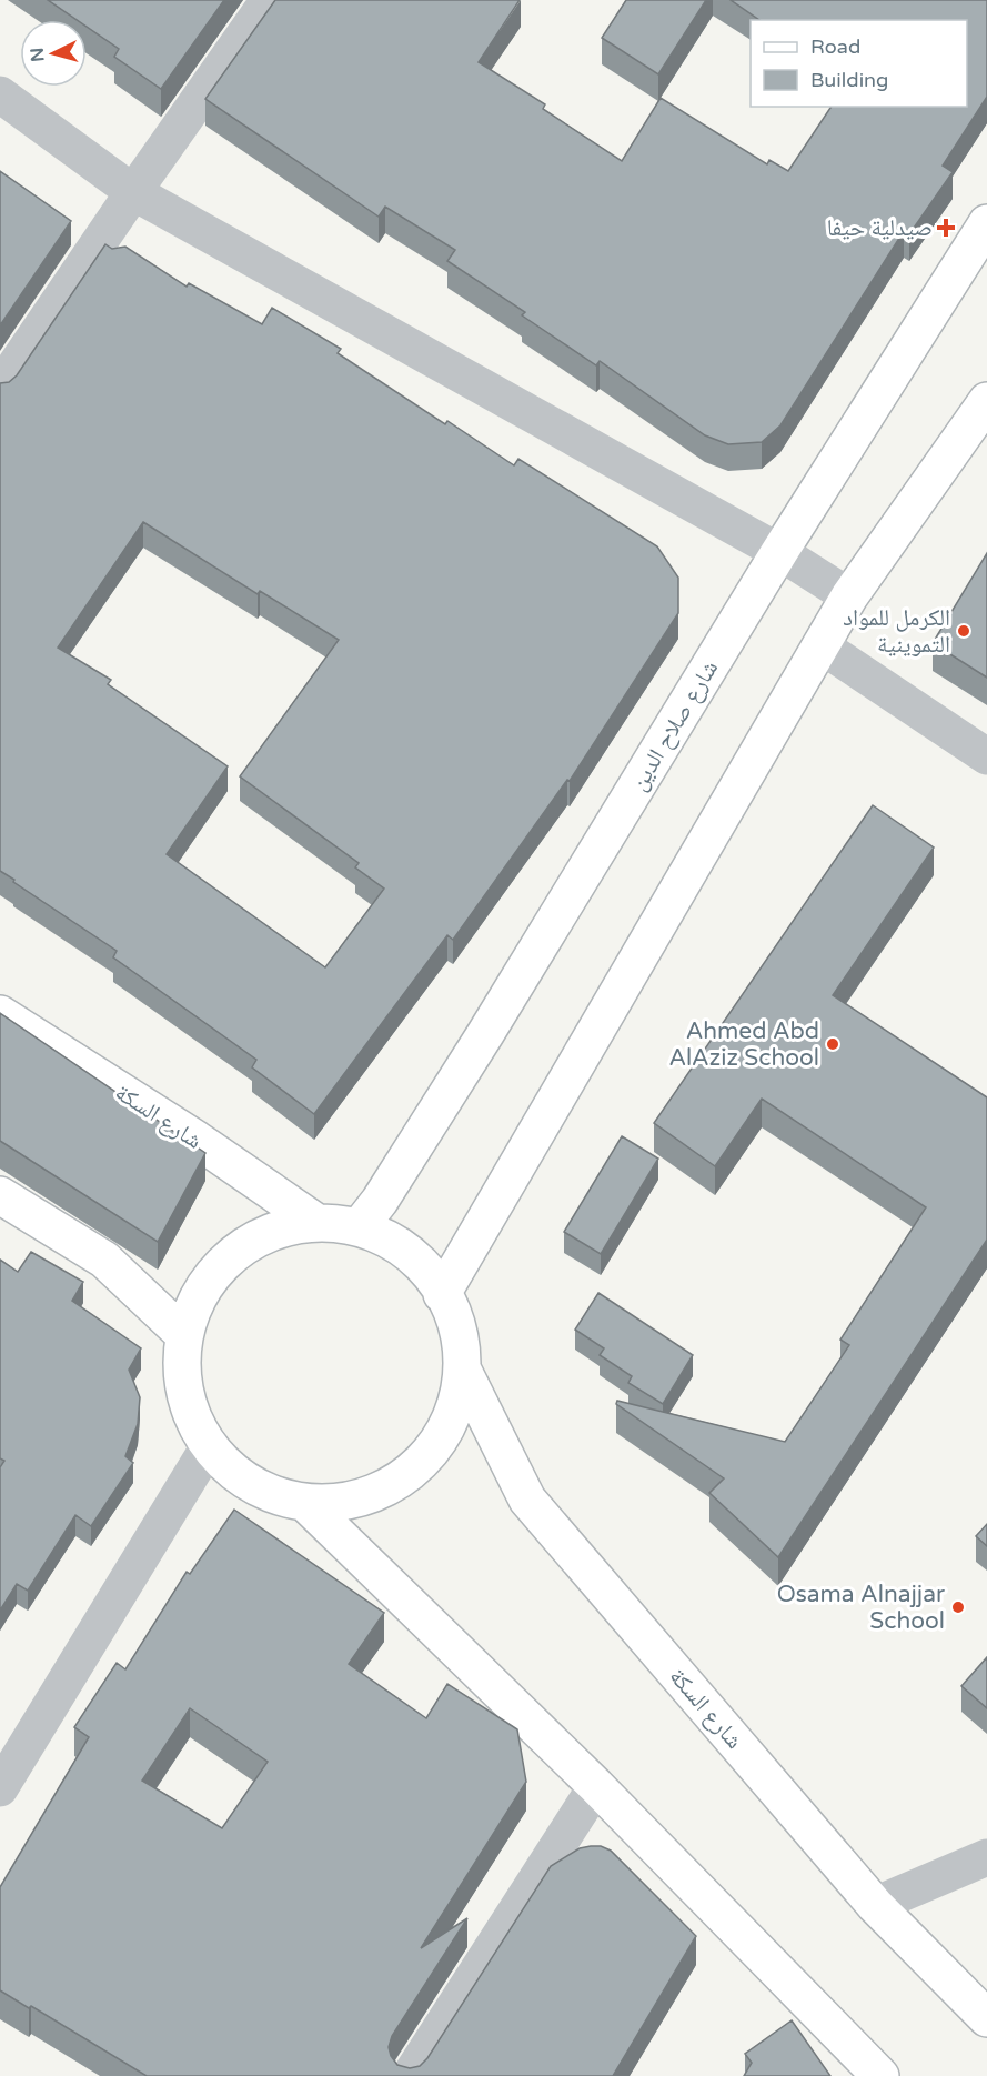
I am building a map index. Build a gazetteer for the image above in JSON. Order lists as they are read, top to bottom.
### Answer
{
  "streets": {
    "main road": ["شارع صلاح الدين", "شارع السكة"]
  },
  "places": {
    "health": ["صيدلية حيفا"],
    "other": ["الكرمل للمواد التموينية", "Ahmed Abd AlAziz School", "Osama Alnajjar School"]
  },
  "legend": ["Road", "Building"],
  "north": "left"
}
